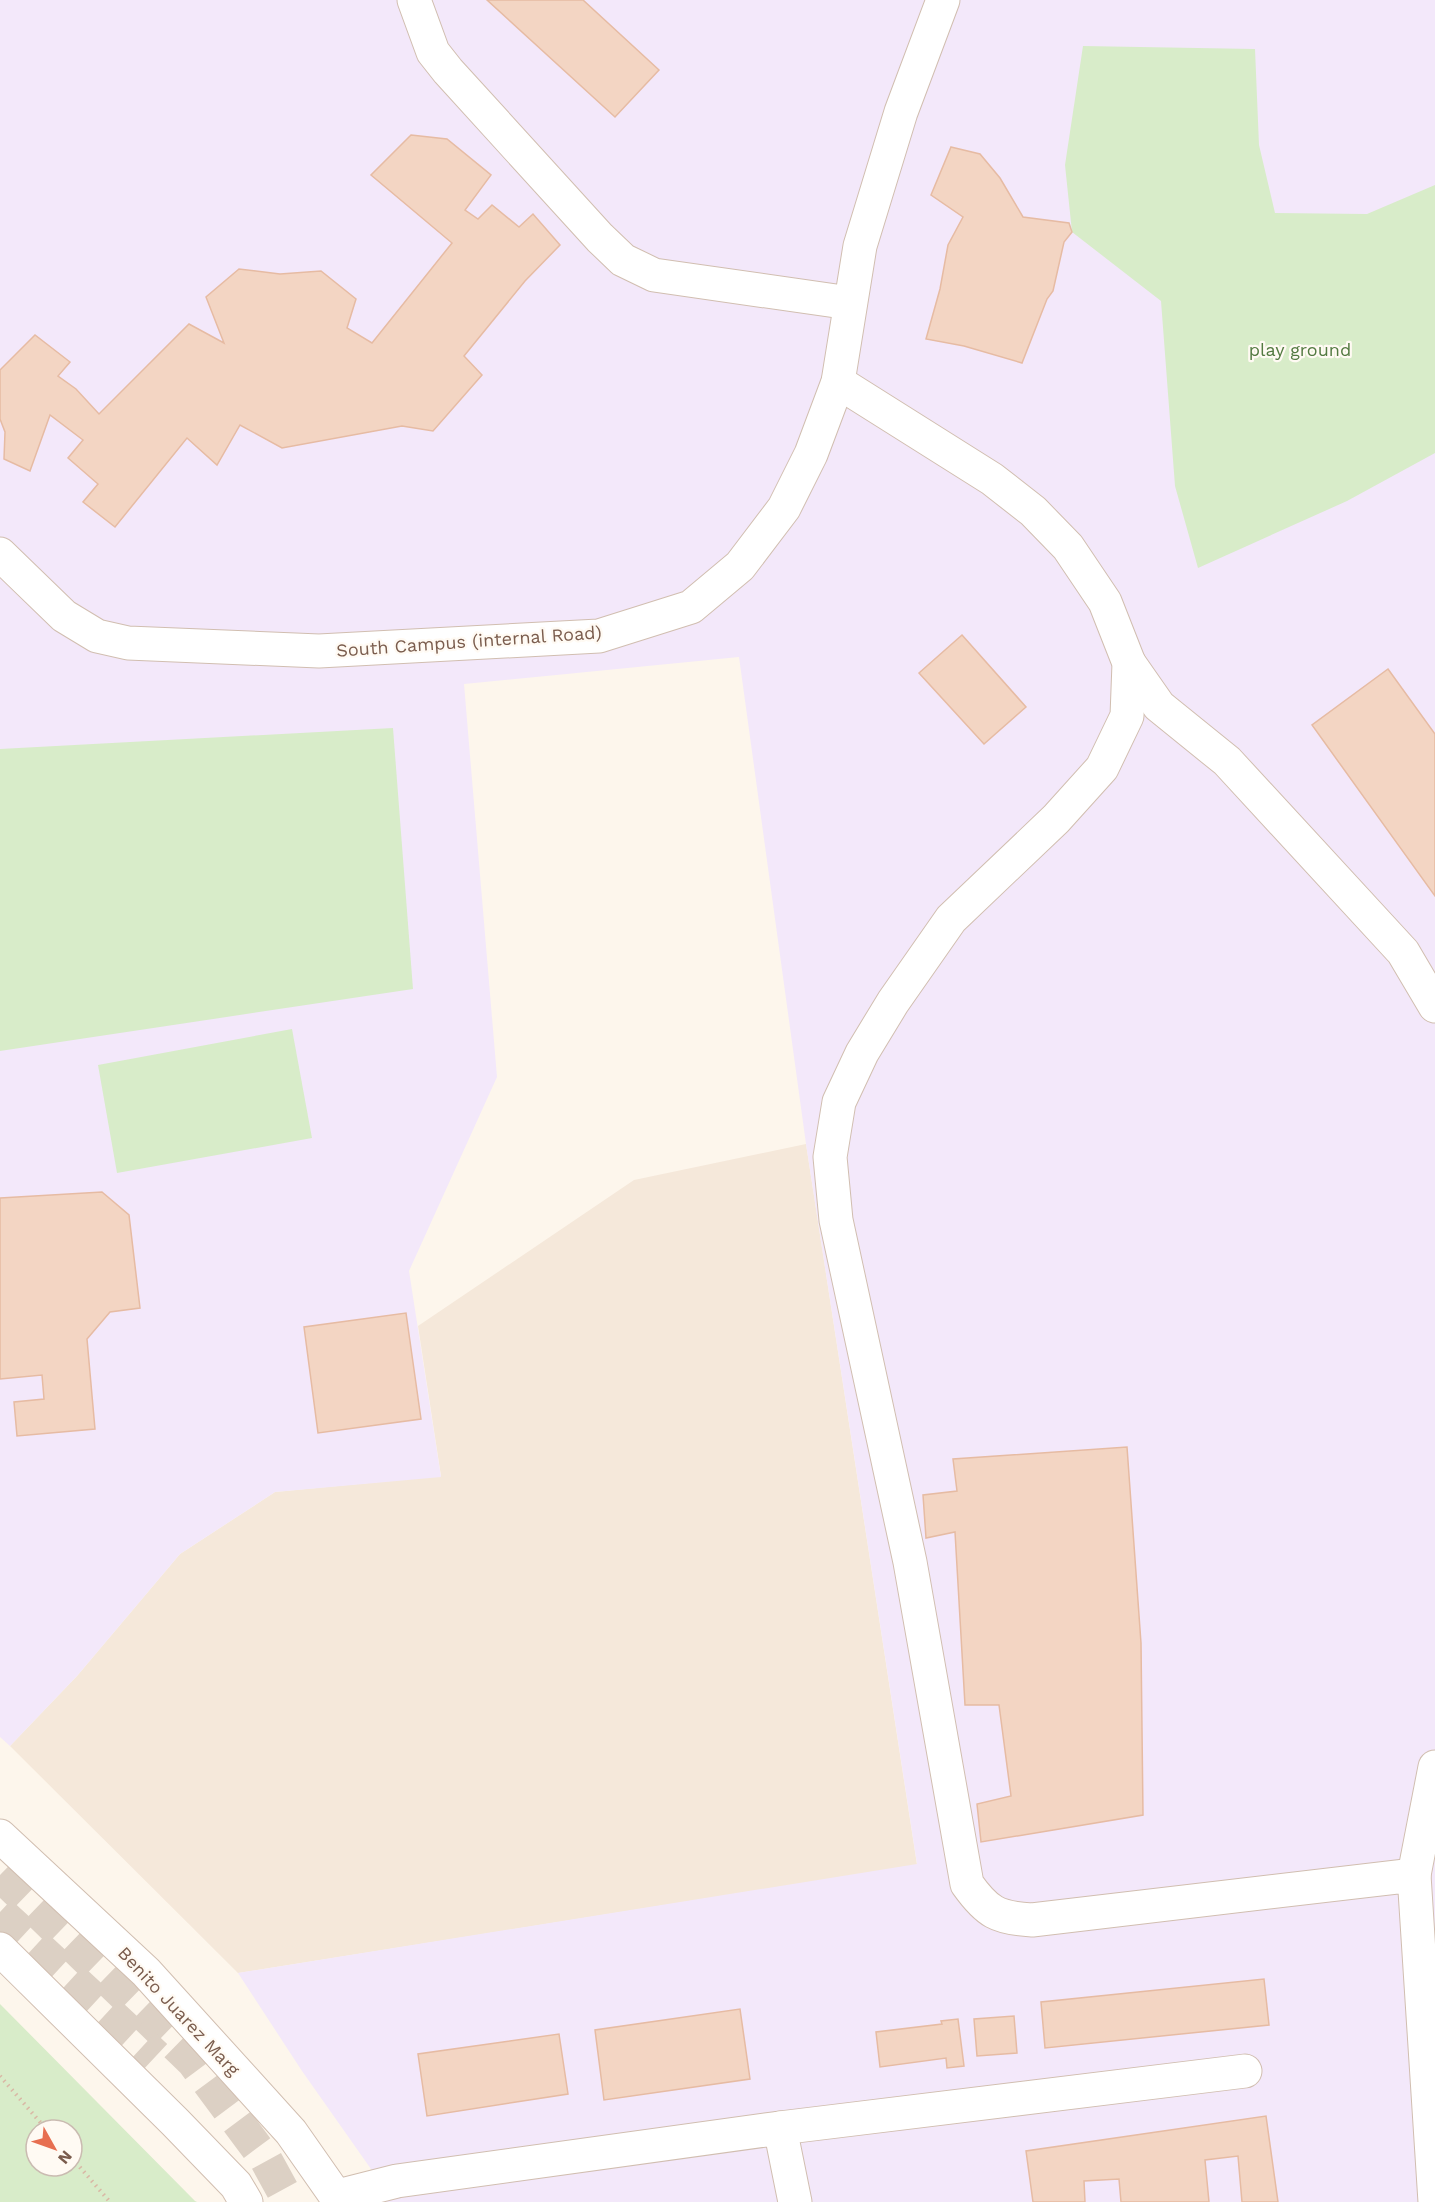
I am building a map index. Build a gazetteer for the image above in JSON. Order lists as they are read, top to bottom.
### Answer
{
  "streets": {
    "street": ["South Campus (internal Road)", "Benito Juarez Marg"]
  },
  "parks": ["play ground"],
  "north": "bottom right"
}
